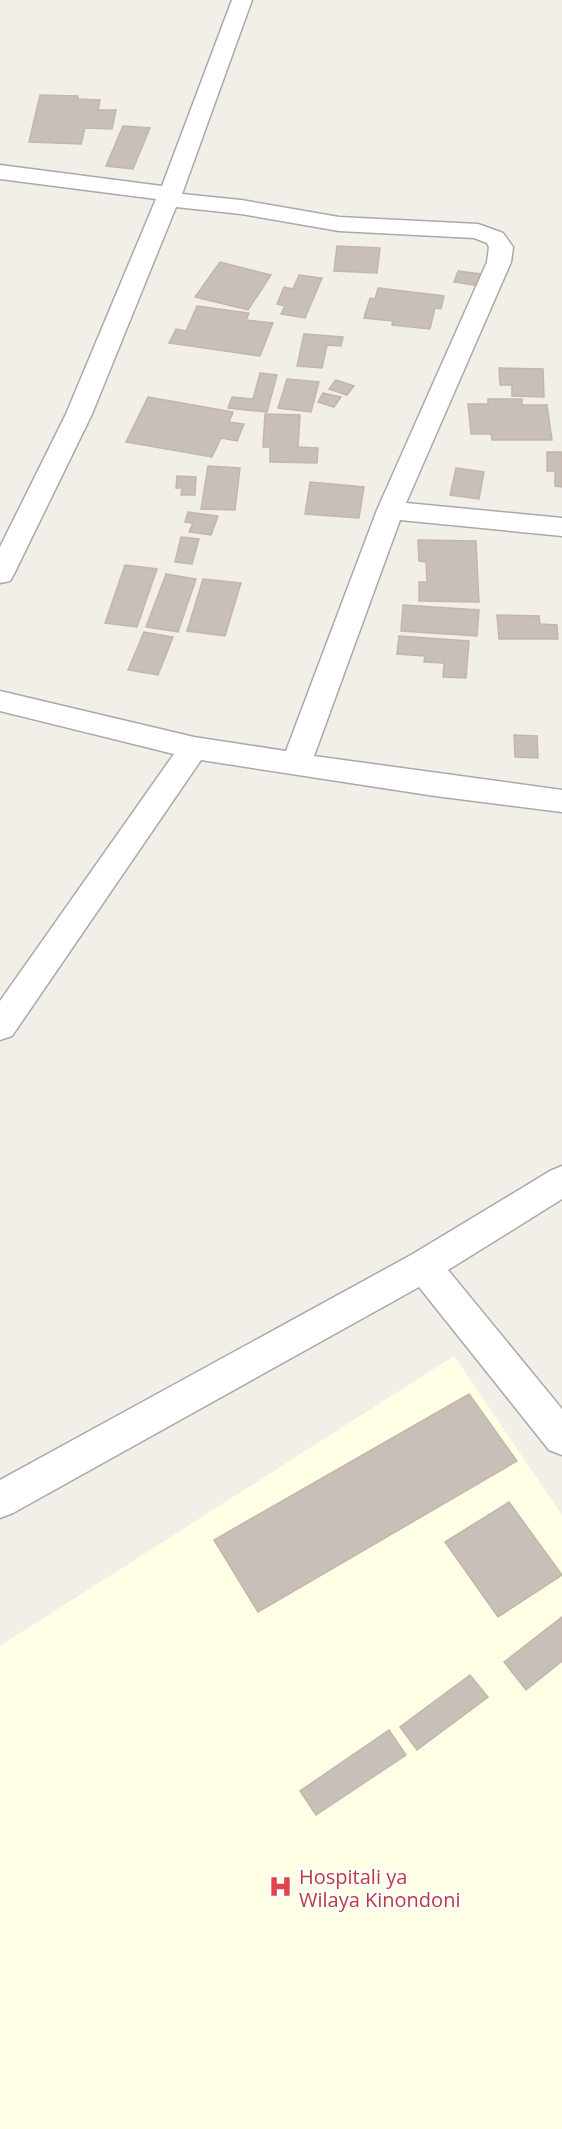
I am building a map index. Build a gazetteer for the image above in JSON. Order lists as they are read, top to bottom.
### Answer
{
  "places": {
    "hospital": ["Hospitali ya Wilaya Kinondoni"]
  }
}
